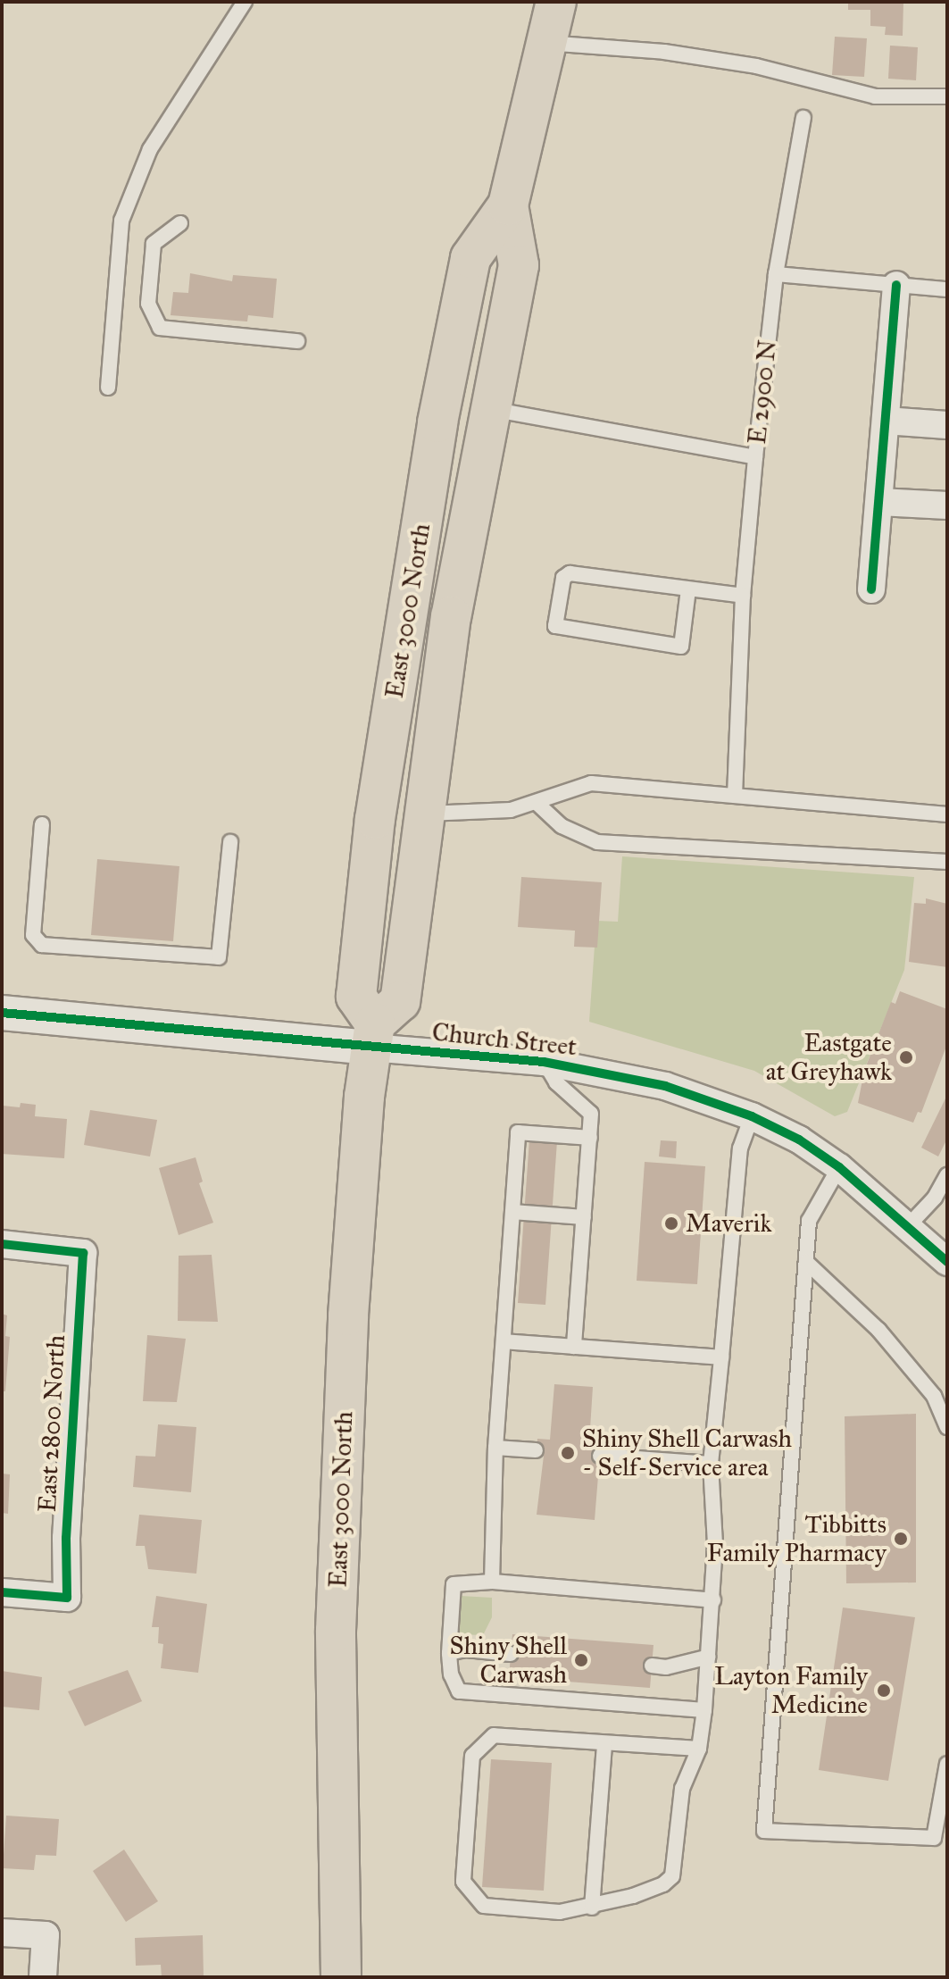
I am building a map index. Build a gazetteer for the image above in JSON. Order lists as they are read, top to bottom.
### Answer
{
  "streets": {
    "main road": ["East 3000 North"],
    "street": ["Church Street", "East 2800 North"],
    "lane": ["E 2900 N"]
  },
  "crossings": [
    ["E 2900 N", "East 3000 North"],
    ["East 3000 North", "Church Street"]
  ],
  "places": [
    "Eastgate at Greyhawk",
    "Maverik",
    "Shiny Shell Carwash - Self-Service area",
    "Tibbitts Family Pharmacy",
    "Shiny Shell Carwash",
    "Layton Family Medicine"
  ]
}
